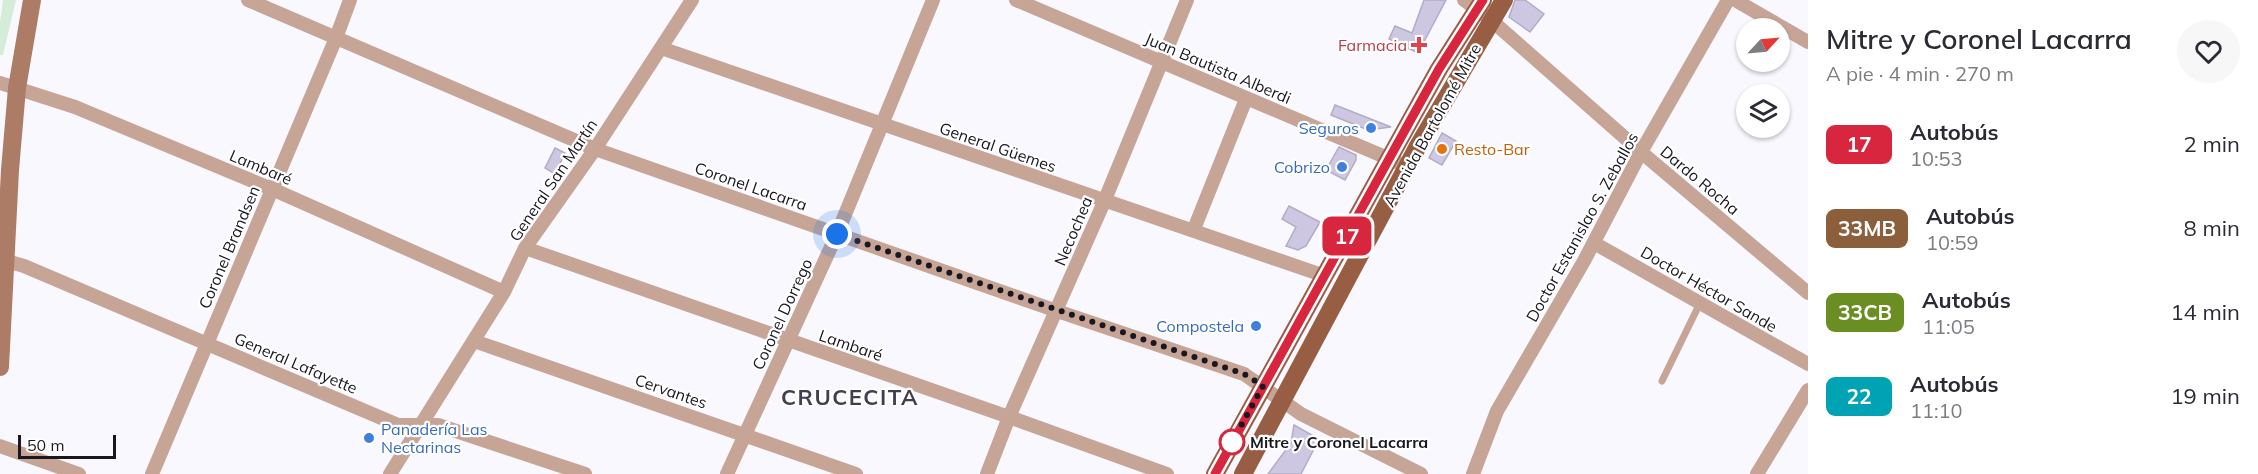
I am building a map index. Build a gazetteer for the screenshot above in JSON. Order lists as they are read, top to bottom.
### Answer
{
  "streets": {
    "main road": ["Avenida Bartolomé Mitre"],
    "street": [
      "Juan Bautista Alberdi",
      "General Güemes",
      "Lambaré",
      "General San Martín",
      "Dardo Rocha",
      "Coronel Lacarra",
      "Doctor Estanislao S. Zeballos",
      "Necochea",
      "Coronel Brandsen",
      "Doctor Héctor Sande",
      "Coronel Dorrego",
      "General Lafayette",
      "Cervantes"
    ]
  },
  "crossings": [
    ["Juan Bautista Alberdi", "Avenida Bartolomé Mitre"],
    ["Juan Bautista Alberdi", "Necochea"],
    ["Avenida Bartolomé Mitre", "General Güemes"],
    ["Avenida Bartolomé Mitre", "Dardo Rocha"],
    ["Avenida Bartolomé Mitre", "Coronel Lacarra"],
    ["General Güemes", "General San Martín"],
    ["General Güemes", "Necochea"],
    ["General Güemes", "Coronel Dorrego"],
    ["Lambaré", "General San Martín"],
    ["Lambaré", "Necochea"],
    ["Lambaré", "Coronel Brandsen"],
    ["Lambaré", "Coronel Dorrego"],
    ["General San Martín", "Coronel Lacarra"],
    ["General San Martín", "General Lafayette"],
    ["General San Martín", "Cervantes"],
    ["Dardo Rocha", "Doctor Estanislao S. Zeballos"],
    ["Coronel Lacarra", "Necochea"],
    ["Coronel Lacarra", "Coronel Brandsen"],
    ["Coronel Lacarra", "Coronel Dorrego"],
    ["Doctor Estanislao S. Zeballos", "Doctor Héctor Sande"],
    ["Coronel Brandsen", "General Lafayette"],
    ["Coronel Dorrego", "Cervantes"]
  ],
  "districts": ["CRUCECITA"],
  "places": {
    "health": ["Farmacia"],
    "other": [
      "Seguros",
      "Resto-Bar",
      "Cobrizo",
      "Compostela",
      "Panadería Las Nectarinas",
      "Mitre y Coronel Lacarra"
    ]
  },
  "lines": ["bus line 17"],
  "scale_bar": "50 m",
  "north": "top right",
  "page": {
    "on_map": "17",
    "heading": ["Mitre y Coronel Lacarra", "A pie · 4 min · 270 m"],
    "list": [
      {
        "mark": "17",
        "name": "Autobús",
        "note": "10:53",
        "value": "2 min"
      },
      {
        "mark": "33MB",
        "name": "Autobús",
        "note": "10:59",
        "value": "8 min"
      },
      {
        "mark": "33CB",
        "name": "Autobús",
        "note": "11:05",
        "value": "14 min"
      },
      {
        "mark": "22",
        "name": "Autobús",
        "note": "11:10",
        "value": "19 min"
      }
    ],
    "scale": "50 m"
  }
}
